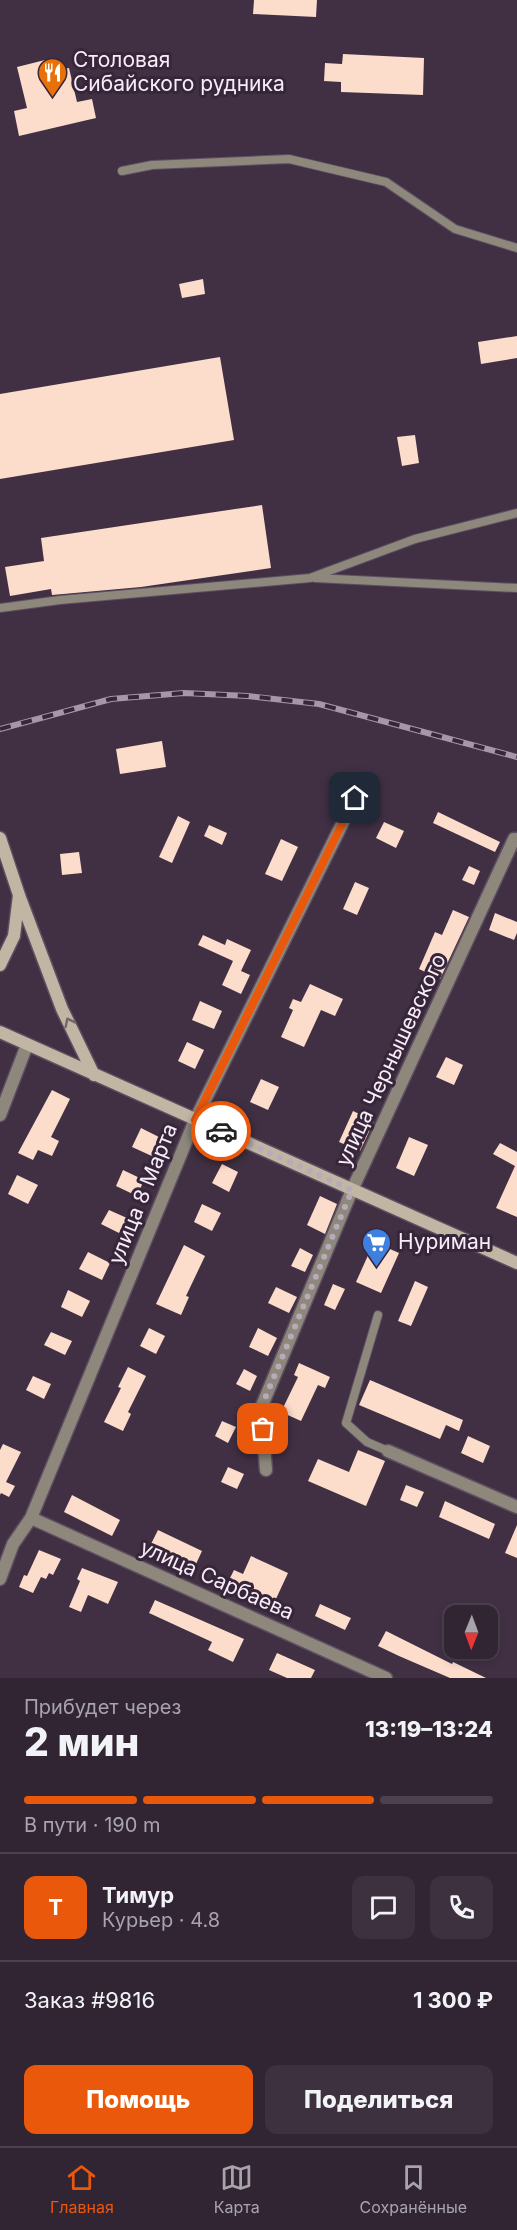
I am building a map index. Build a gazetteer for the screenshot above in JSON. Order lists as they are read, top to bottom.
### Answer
{
  "streets": {
    "street": ["улица Чернышевского", "улица 8 Марта", "улица Сарбаева"]
  },
  "crossings": [
    ["улица 8 Марта", "улица Сарбаева"]
  ],
  "places": {
    "restaurant": ["Столовая Сибайского рудника"],
    "supermarket": ["Нуриман"]
  },
  "north": "bottom",
  "page": {
    "heading": ["2 мин", "Прибудет через", "13:19–13:24"],
    "panel": [
      "Тимур",
      "Курьер · 4.8",
      "Заказ #9816",
      "1 300 ₽"
    ],
    "bar": "В пути · 190 m",
    "round": "Т",
    "buttons": ["Помощь", "Поделиться"],
    "tabs": ["Главная", "Карта", "Сохранённые"]
  }
}
